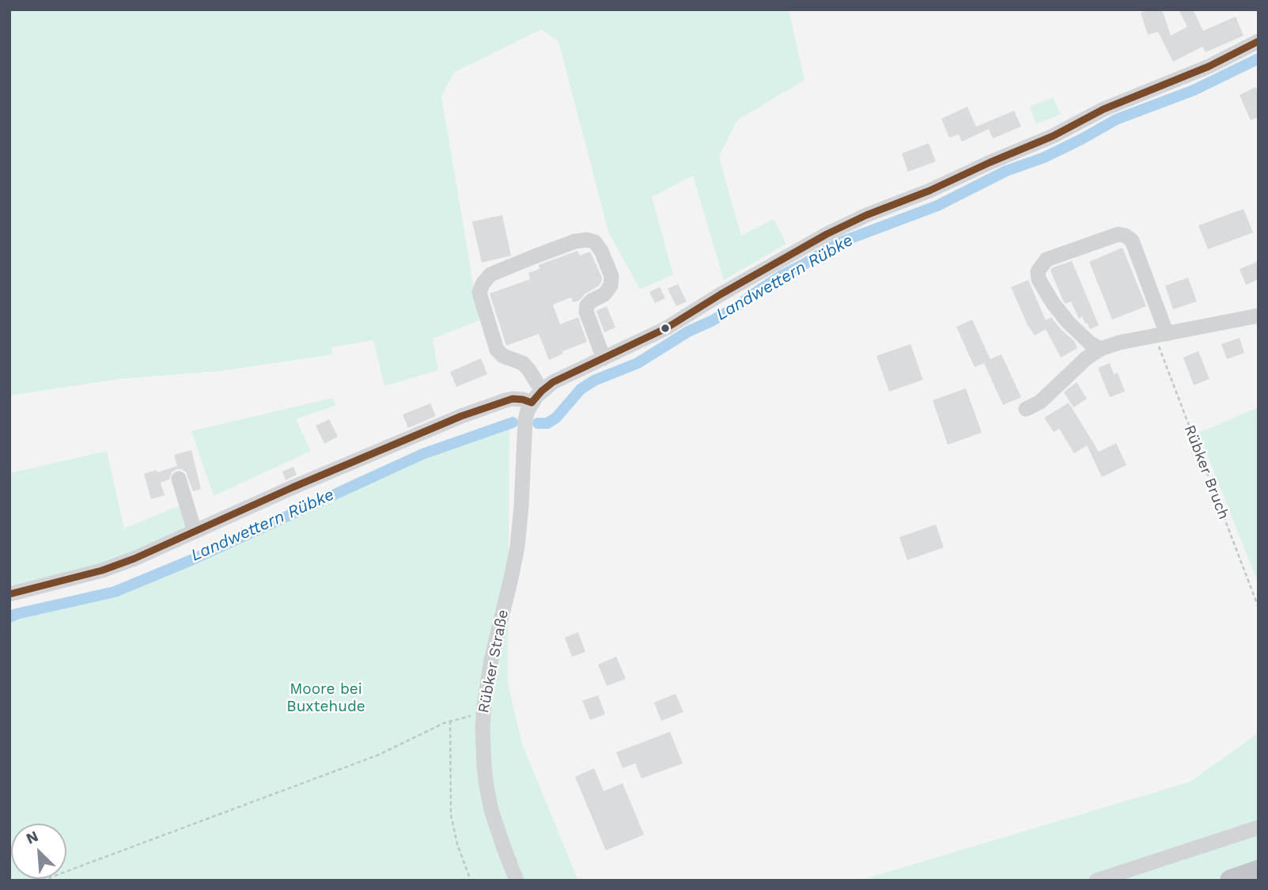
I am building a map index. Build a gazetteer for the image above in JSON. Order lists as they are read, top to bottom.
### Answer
{
  "streets": {
    "street": ["Rübker Straße"],
    "path": ["Rübker Bruch"]
  },
  "water": ["Landwettern Rübke"],
  "parks": ["Moore bei Buxtehude"],
  "north": "top left"
}
